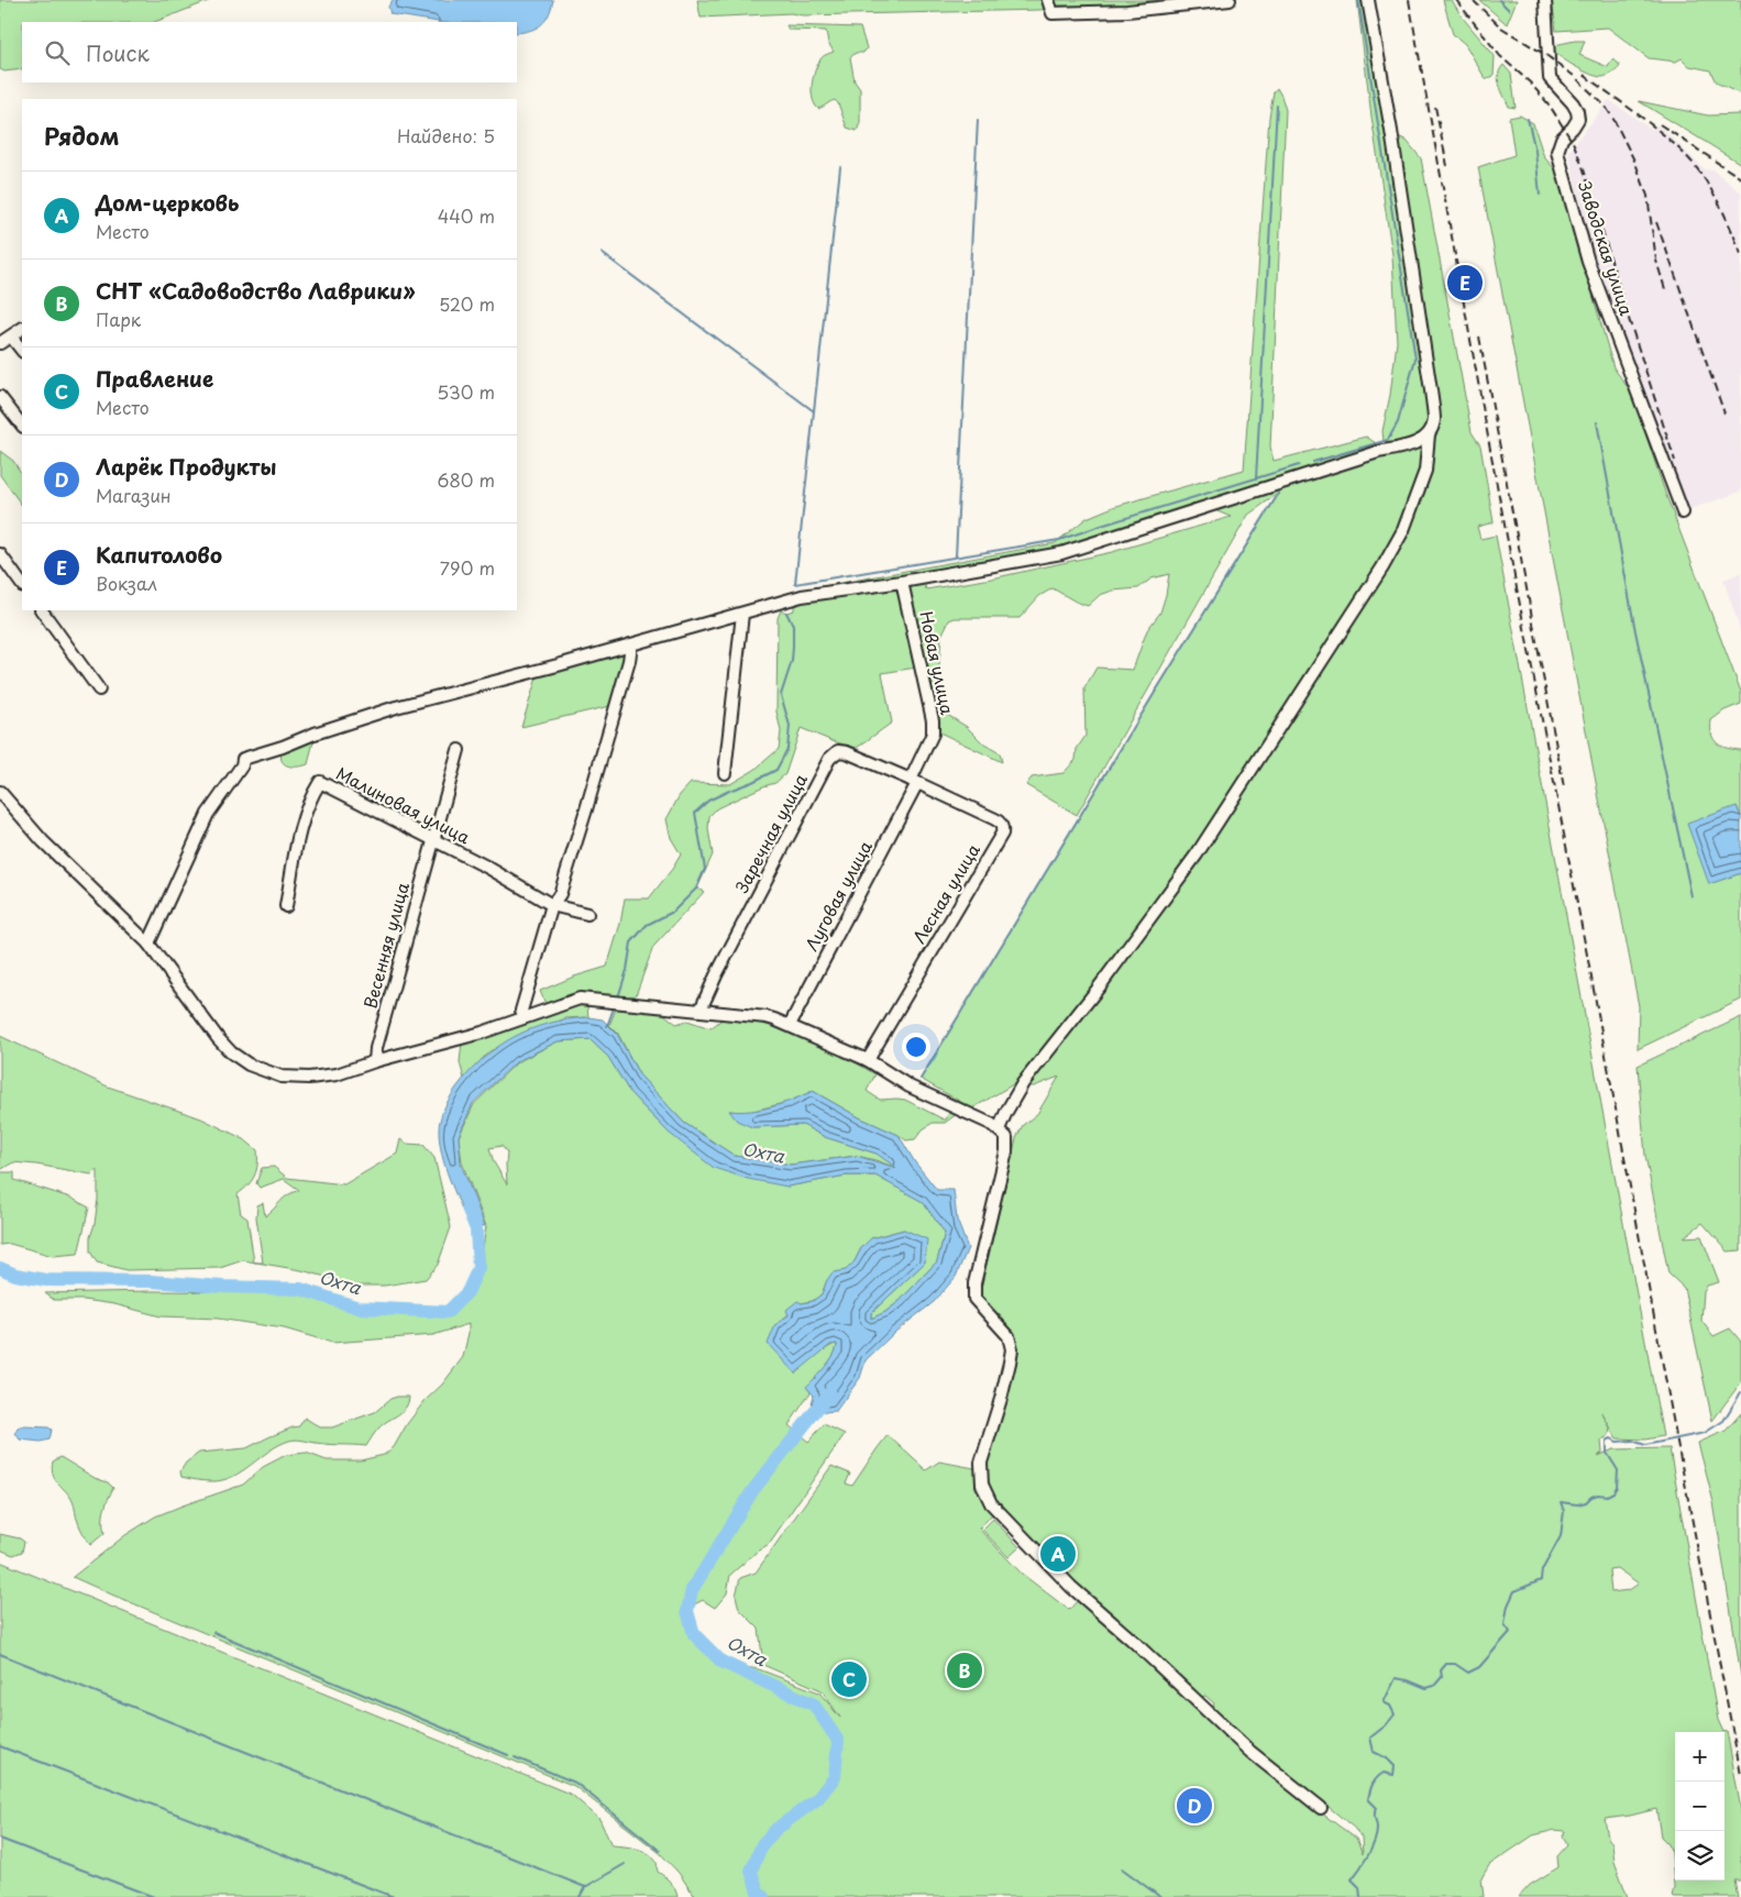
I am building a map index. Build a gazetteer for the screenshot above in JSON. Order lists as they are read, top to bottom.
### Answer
{
  "streets": {
    "street": [
      "Заводская улица",
      "Новая улица",
      "Малиновая улица",
      "Заречная улица",
      "Лесная улица",
      "Луговая улица",
      "Весенняя улица"
    ]
  },
  "crossings": [
    ["Новая улица", "Заречная улица"],
    ["Новая улица", "Лесная улица"],
    ["Новая улица", "Луговая улица"],
    ["Малиновая улица", "Весенняя улица"],
    ["Заречная улица", "Лесная улица"],
    ["Заречная улица", "Луговая улица"],
    ["Лесная улица", "Луговая улица"]
  ],
  "water": ["Охта"],
  "page": {
    "search": "Поиск",
    "heading": ["Рядом", "Найдено: 5"],
    "list": [
      {
        "mark": "A",
        "name": "Дом-церковь",
        "note": "Место",
        "value": "440 m"
      },
      {
        "mark": "B",
        "name": "СНТ «Садоводство Лаврики»",
        "note": "Парк",
        "value": "520 m"
      },
      {
        "mark": "C",
        "name": "Правление",
        "note": "Место",
        "value": "530 m"
      },
      {
        "mark": "D",
        "name": "Ларёк Продукты",
        "note": "Магазин",
        "value": "680 m"
      },
      {
        "mark": "E",
        "name": "Капитолово",
        "note": "Вокзал",
        "value": "790 m"
      }
    ],
    "pins": [
      "E",
      "A",
      "B",
      "C",
      "D"
    ],
    "map_buttons": ["+", "−"]
  }
}
